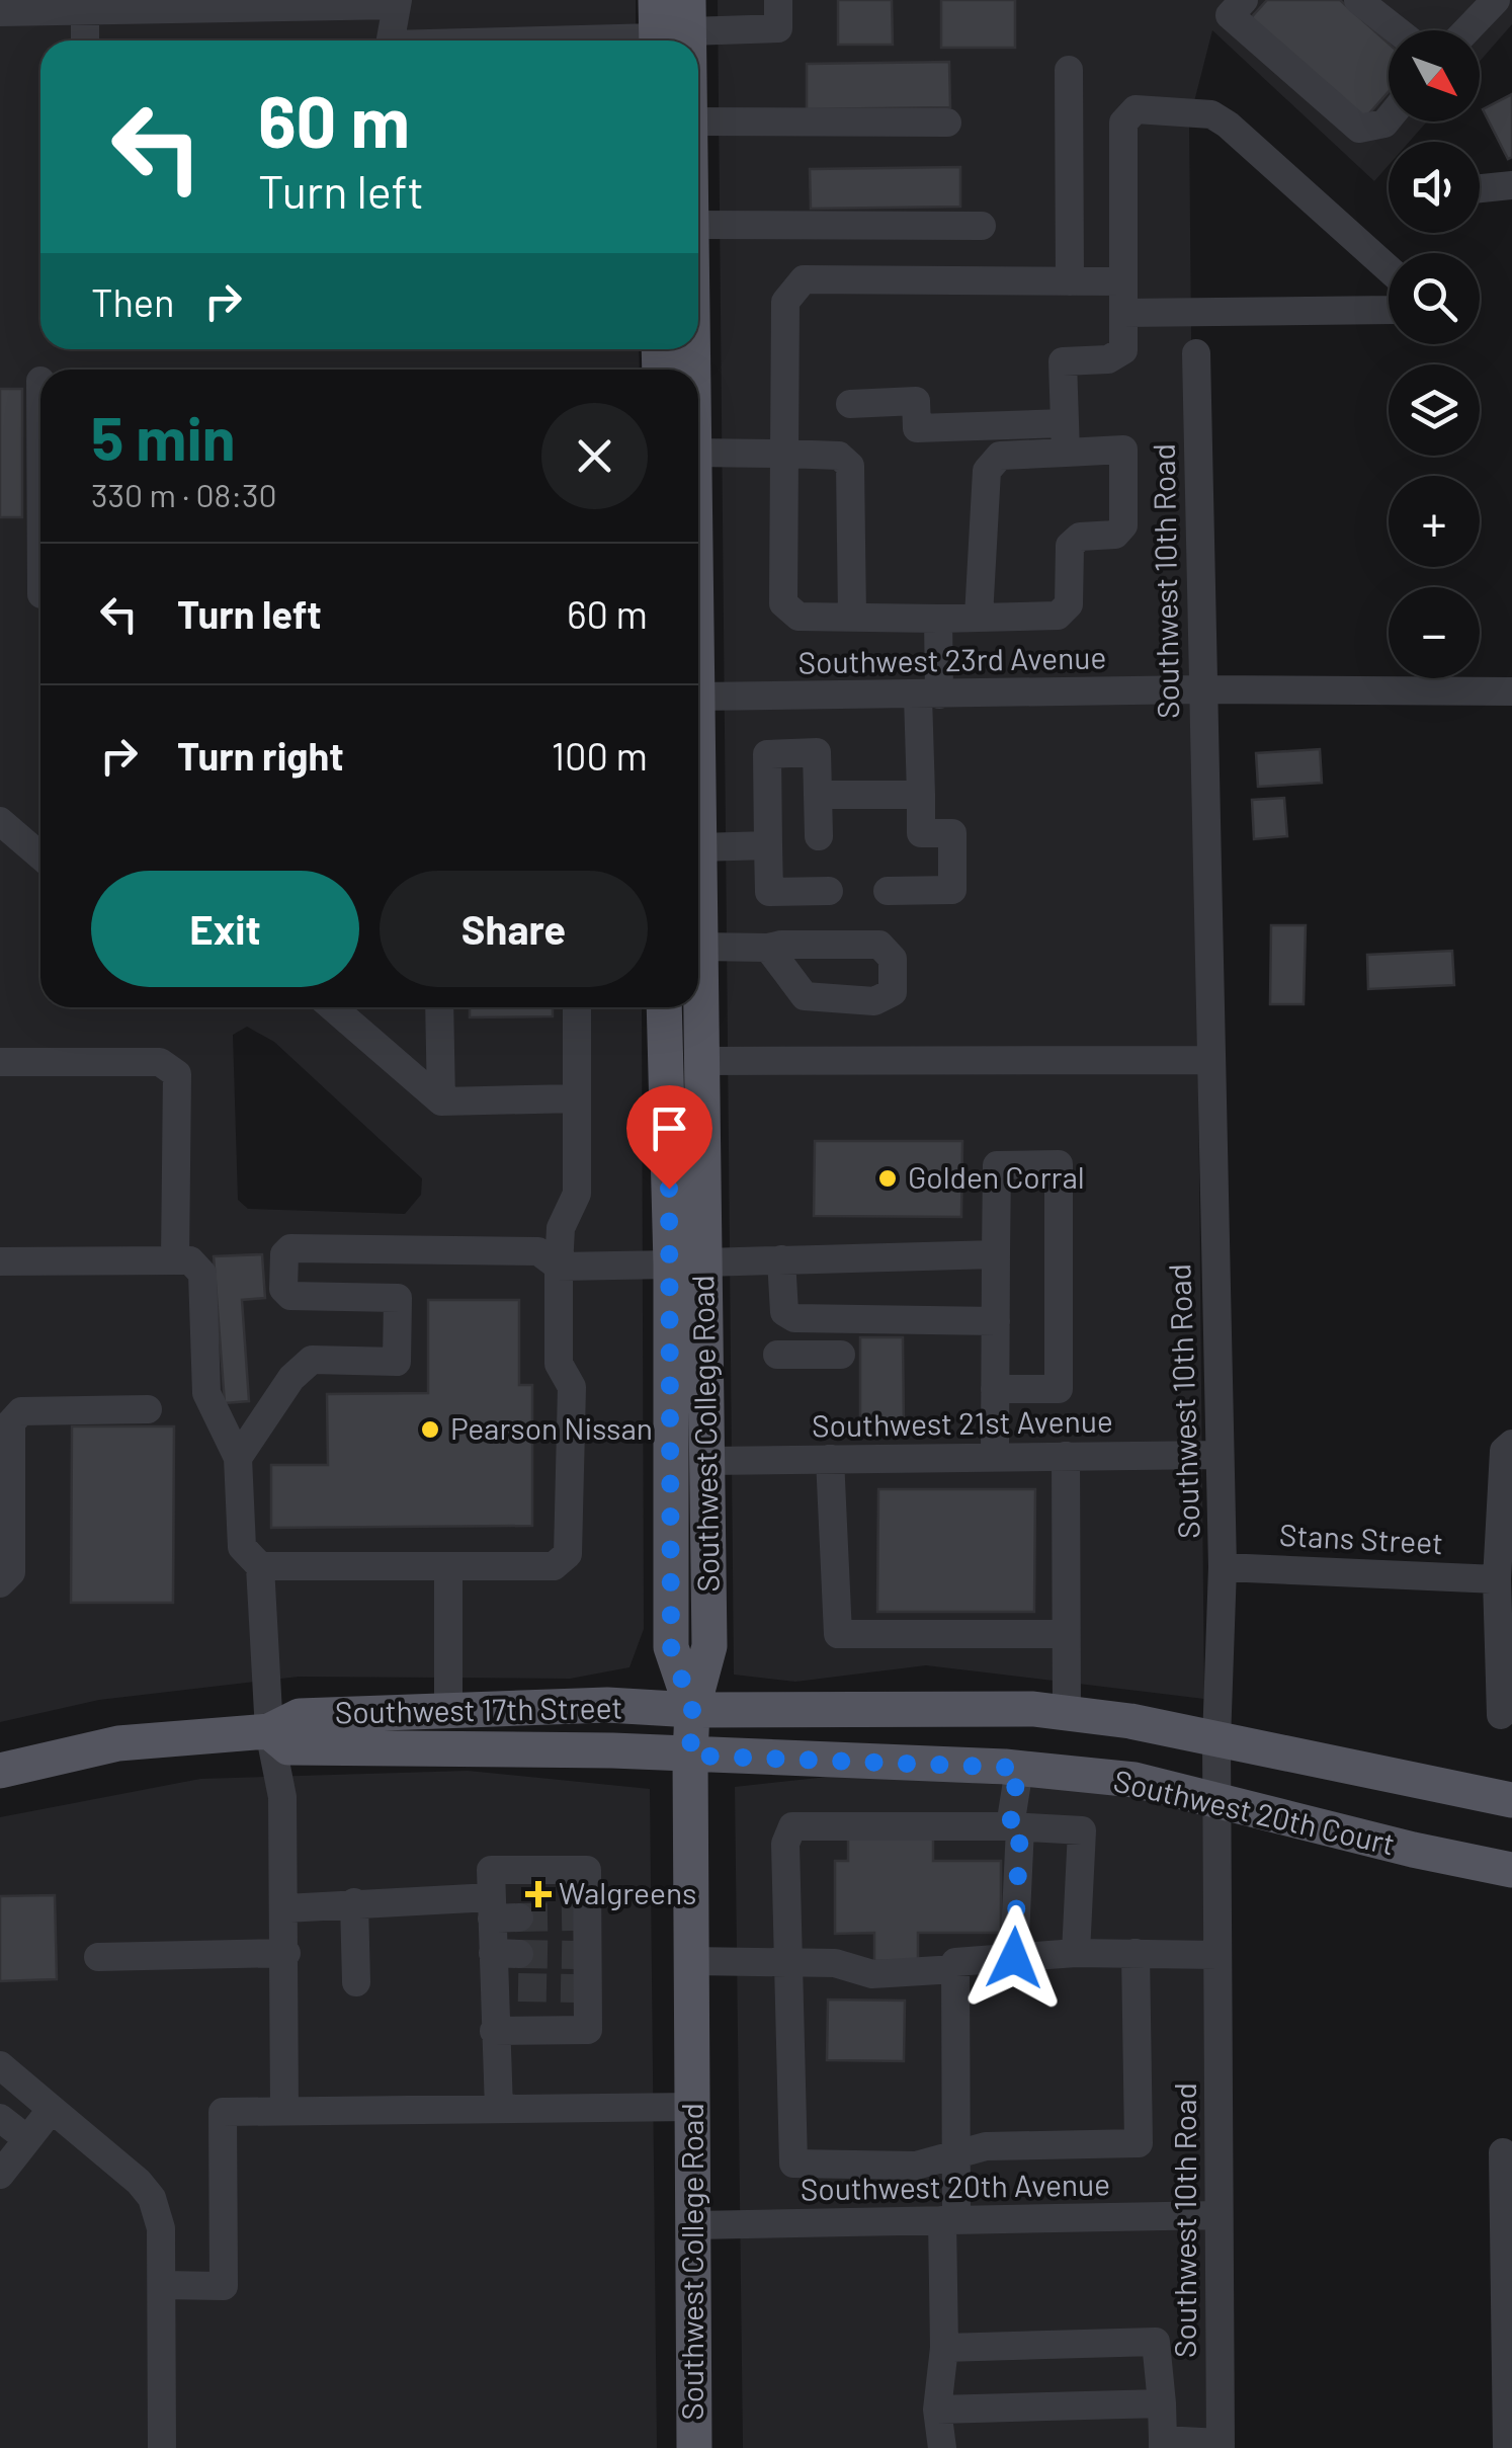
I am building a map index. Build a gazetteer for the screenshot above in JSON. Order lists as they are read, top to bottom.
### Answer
{
  "streets": {
    "main road": ["Southwest College Road", "Southwest 17th Street", "Southwest 20th Court"],
    "street": [
      "Southwest 10th Road",
      "Southwest 23rd Avenue",
      "Southwest 21st Avenue",
      "Stans Street",
      "Southwest 20th Avenue"
    ]
  },
  "crossings": [
    ["Southwest 10th Road", "Southwest 23rd Avenue"],
    ["Southwest 10th Road", "Southwest 21st Avenue"],
    ["Southwest 10th Road", "Stans Street"],
    ["Southwest 10th Road", "Southwest 20th Court"],
    ["Southwest 10th Road", "Southwest 20th Avenue"],
    ["Southwest 21st Avenue", "Southwest College Road"],
    ["Southwest College Road", "Southwest 17th Street"],
    ["Southwest College Road", "Southwest 20th Court"],
    ["Southwest College Road", "Southwest 20th Avenue"],
    ["Southwest 17th Street", "Southwest 20th Court"]
  ],
  "places": {
    "other": ["Golden Corral", "Pearson Nissan"],
    "health": ["Walgreens"]
  },
  "north": "bottom right",
  "page": {
    "map_buttons": ["+", "−"],
    "turn": ["60 m", "Turn left"],
    "then": "Then",
    "heading": ["5 min", "330 m · 08:30"],
    "list": [
      {
        "name": "Turn left",
        "value": "60 m"
      },
      {
        "name": "Turn right",
        "value": "100 m"
      }
    ],
    "buttons": ["Exit", "Share"]
  }
}
